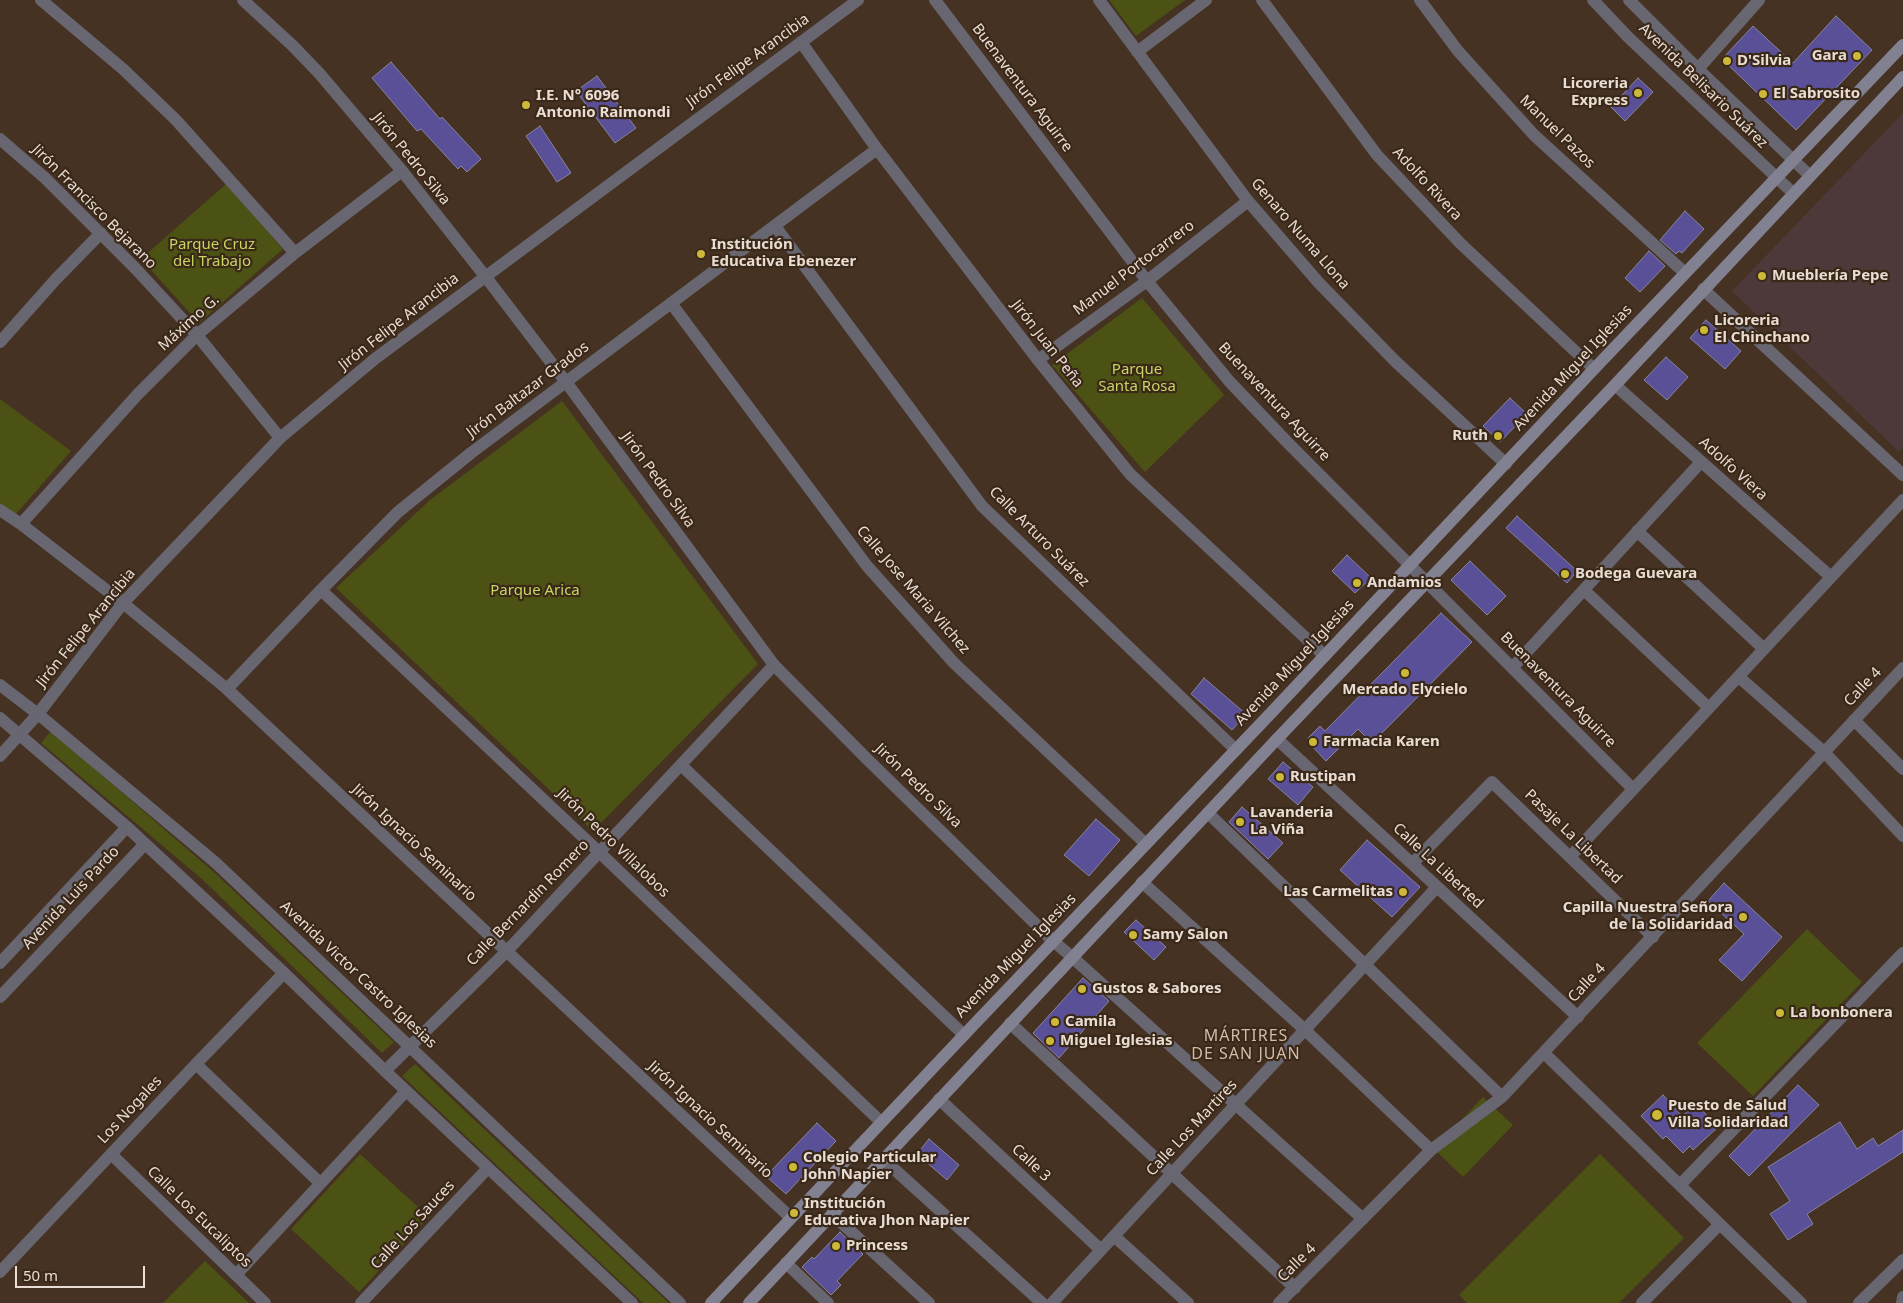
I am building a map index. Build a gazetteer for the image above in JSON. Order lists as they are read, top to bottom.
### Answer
{
  "streets": {
    "main road": ["Avenida Miguel Iglesias"],
    "street": [
      "Jirón Felipe Arancibia",
      "Avenida Belisario Suárez",
      "Buenaventura Aguirre",
      "Manuel Pazos",
      "Jirón Pedro Silva",
      "Adolfo Rivera",
      "Jirón Francisco Bejarano",
      "Genaro Numa Llona",
      "Manuel Portocarrero",
      "Máximo G.",
      "Jirón Juan Peña",
      "Jirón Baltazar Grados",
      "Adolfo Viera",
      "Calle Arturo Suárez",
      "Calle Jose Maria Vilchez",
      "Calle 4",
      "Pasaje La Libertad",
      "Jirón Ignacio Seminario",
      "Jirón Pedro Villalobos",
      "Calle La Liberted",
      "Avenida Luis Pardo",
      "Calle Bernardin Romero",
      "Avenida Victor Castro Iglesias",
      "Los Nogales",
      "Calle Los Martires",
      "Calle 3",
      "Calle Los Eucaliptos",
      "Calle Los Sauces"
    ]
  },
  "crossings": [
    ["Jirón Felipe Arancibia", "Jirón Pedro Silva"],
    ["Jirón Felipe Arancibia", "Jirón Francisco Bejarano"],
    ["Jirón Felipe Arancibia", "Jirón Juan Peña"],
    ["Jirón Felipe Arancibia", "Jirón Ignacio Seminario"],
    ["Jirón Felipe Arancibia", "Avenida Victor Castro Iglesias"],
    ["Avenida Belisario Suárez", "Avenida Miguel Iglesias"],
    ["Buenaventura Aguirre", "Manuel Portocarrero"],
    ["Buenaventura Aguirre", "Avenida Miguel Iglesias"],
    ["Manuel Pazos", "Avenida Miguel Iglesias"],
    ["Jirón Pedro Silva", "Máximo G."],
    ["Jirón Pedro Silva", "Avenida Miguel Iglesias"],
    ["Jirón Pedro Silva", "Jirón Baltazar Grados"],
    ["Jirón Pedro Silva", "Calle 4"],
    ["Jirón Pedro Silva", "Calle Bernardin Romero"],
    ["Jirón Pedro Silva", "Calle Los Martires"],
    ["Adolfo Rivera", "Avenida Miguel Iglesias"],
    ["Jirón Francisco Bejarano", "Máximo G."],
    ["Genaro Numa Llona", "Manuel Portocarrero"],
    ["Genaro Numa Llona", "Avenida Miguel Iglesias"],
    ["Manuel Portocarrero", "Jirón Juan Peña"],
    ["Máximo G.", "Jirón Ignacio Seminario"],
    ["Jirón Juan Peña", "Avenida Miguel Iglesias"],
    ["Jirón Juan Peña", "Jirón Baltazar Grados"],
    ["Avenida Miguel Iglesias", "Calle Arturo Suárez"],
    ["Avenida Miguel Iglesias", "Calle Jose Maria Vilchez"],
    ["Avenida Miguel Iglesias", "Jirón Ignacio Seminario"],
    ["Avenida Miguel Iglesias", "Jirón Pedro Villalobos"],
    ["Jirón Baltazar Grados", "Calle Arturo Suárez"],
    ["Jirón Baltazar Grados", "Calle Jose Maria Vilchez"],
    ["Jirón Baltazar Grados", "Jirón Ignacio Seminario"],
    ["Jirón Baltazar Grados", "Jirón Pedro Villalobos"],
    ["Calle 4", "Pasaje La Libertad"],
    ["Calle 4", "Calle La Liberted"],
    ["Pasaje La Libertad", "Calle La Liberted"],
    ["Jirón Ignacio Seminario", "Calle Bernardin Romero"],
    ["Jirón Pedro Villalobos", "Calle Bernardin Romero"],
    ["Calle La Liberted", "Calle Los Martires"],
    ["Calle Bernardin Romero", "Avenida Victor Castro Iglesias"],
    ["Los Nogales", "Calle Los Eucaliptos"],
    ["Calle Los Martires", "Calle 3"]
  ],
  "districts": ["MÁRTIRES DE SAN JUAN"],
  "parks": ["Parque Cruz del Trabajo", "Parque Santa Rosa", "Parque Arica"],
  "places": [
    "Gara",
    "D'Silvia",
    "Licoreria Express",
    "El Sabrosito",
    "I.E. N° 6096 Antonio Raimondi",
    "Institución Educativa Ebenezer",
    "Mueblería Pepe",
    "Licoreria El Chinchano",
    "Ruth",
    "Bodega Guevara",
    "Andamios",
    "Mercado Elycielo",
    "Farmacia Karen",
    "Rustipan",
    "Lavanderia La Viña",
    "Las Carmelitas",
    "Capilla Nuestra Señora de la Solidaridad",
    "Samy Salon",
    "Gustos & Sabores",
    "La bonbonera",
    "Camila",
    "Miguel Iglesias",
    "Puesto de Salud Villa Solidaridad",
    "Colegio Particular John Napier",
    "Institución Educativa Jhon Napier",
    "Princess"
  ],
  "scale_bar": "50 m"
}
